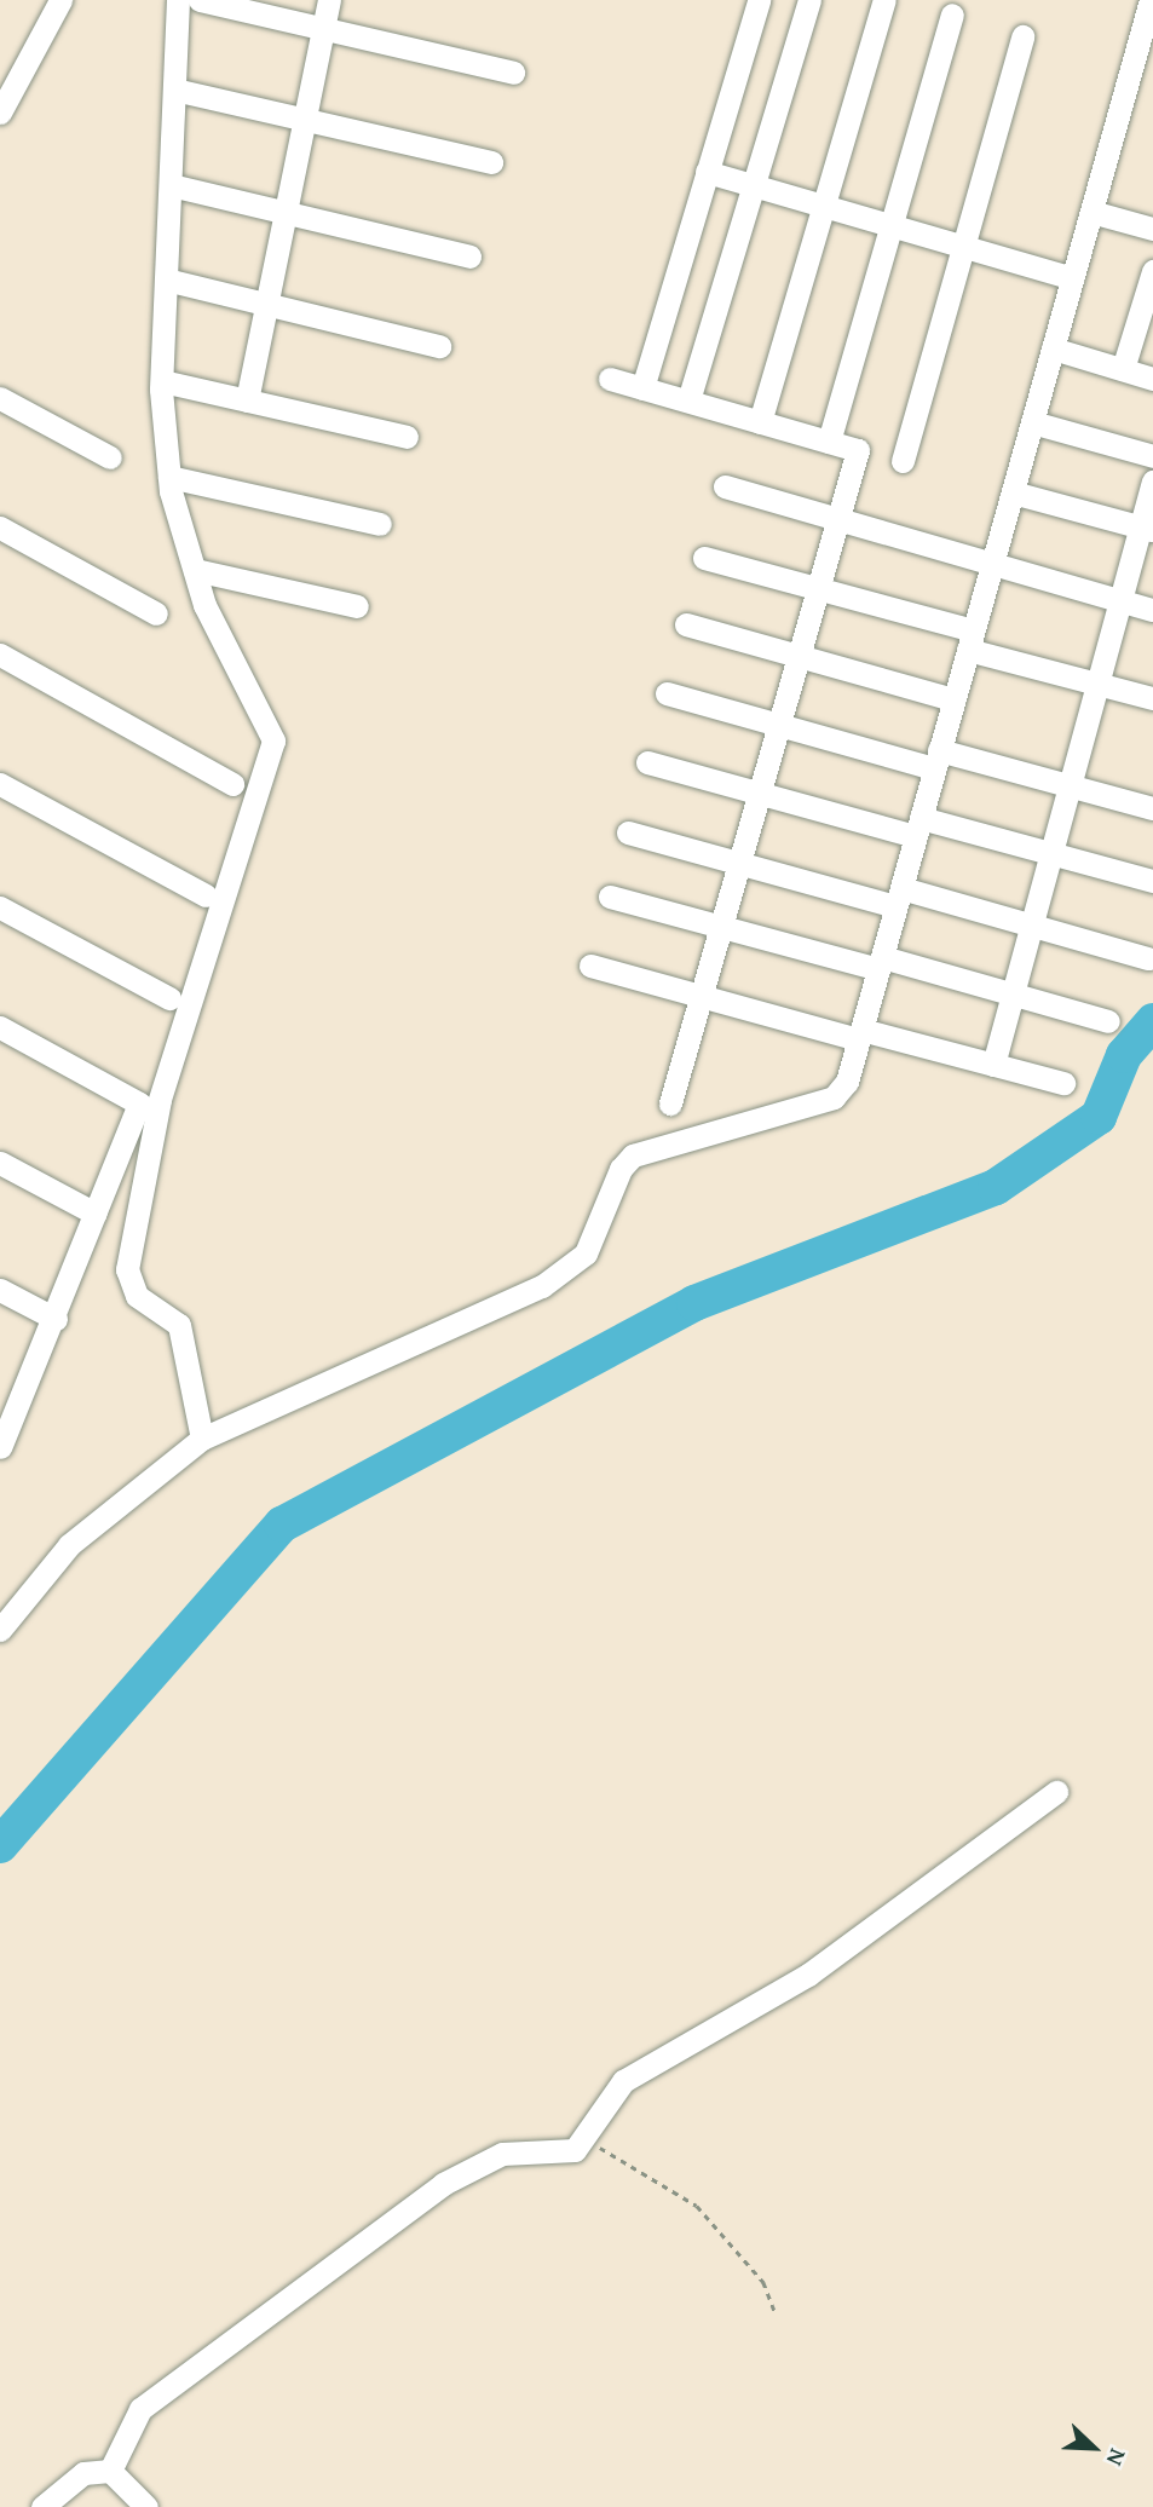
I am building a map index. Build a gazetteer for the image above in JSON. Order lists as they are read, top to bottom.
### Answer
{
  "north": "bottom right"
}
